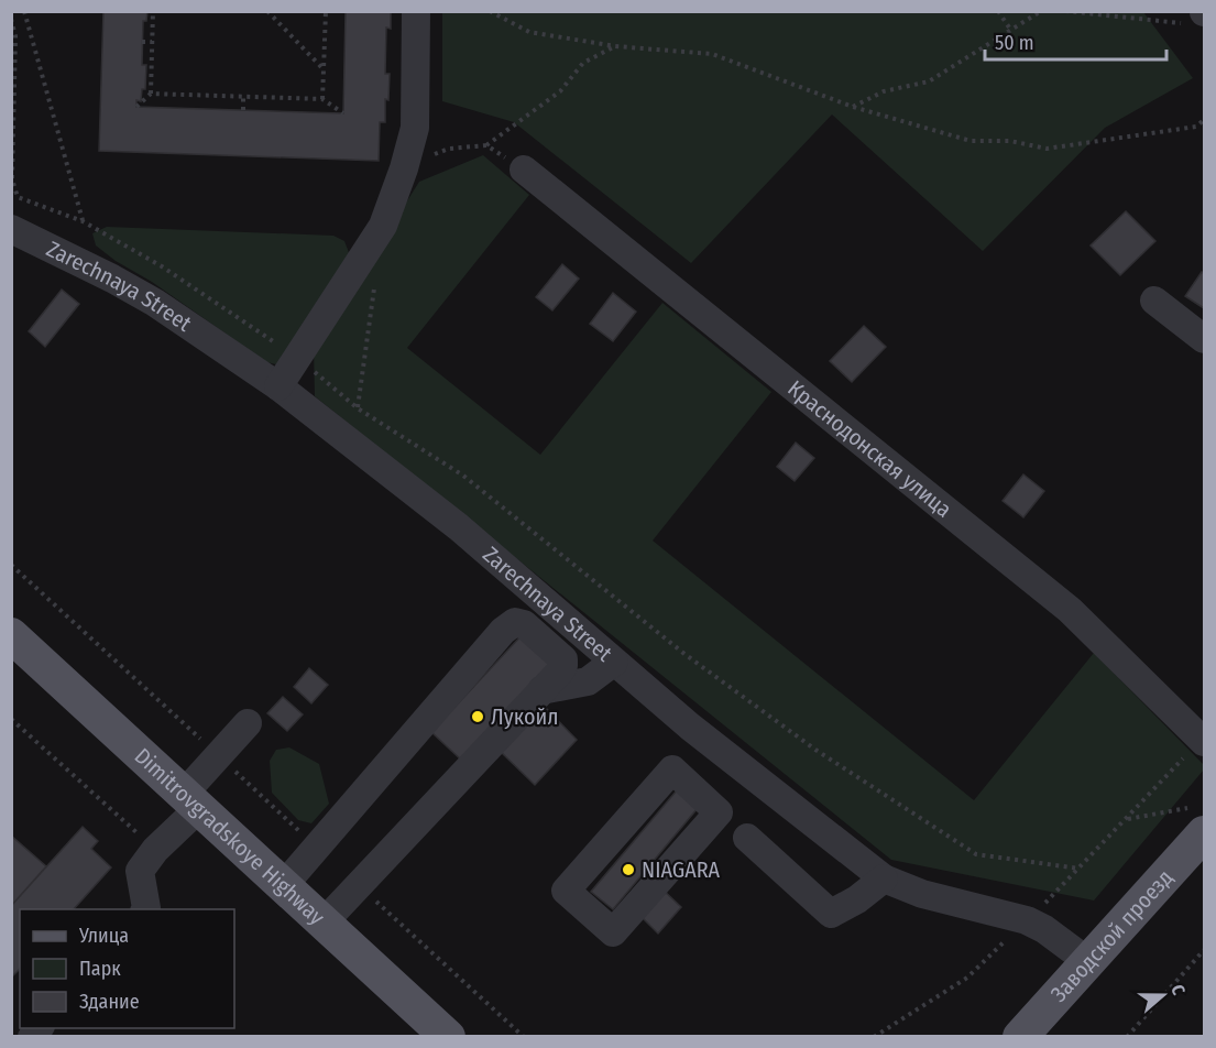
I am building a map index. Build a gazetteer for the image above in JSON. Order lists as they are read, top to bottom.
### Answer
{
  "streets": {
    "main road": ["Dimitrovgradskoye Highway", "Заводской проезд"],
    "street": ["Zarechnaya Street", "Краснодонская улица"]
  },
  "crossings": [
    ["Zarechnaya Street", "Заводской проезд"]
  ],
  "places": ["Лукойл", "NIAGARA"],
  "legend": ["Улица", "Парк", "Здание"],
  "scale_bar": "50 m",
  "north": "right"
}
